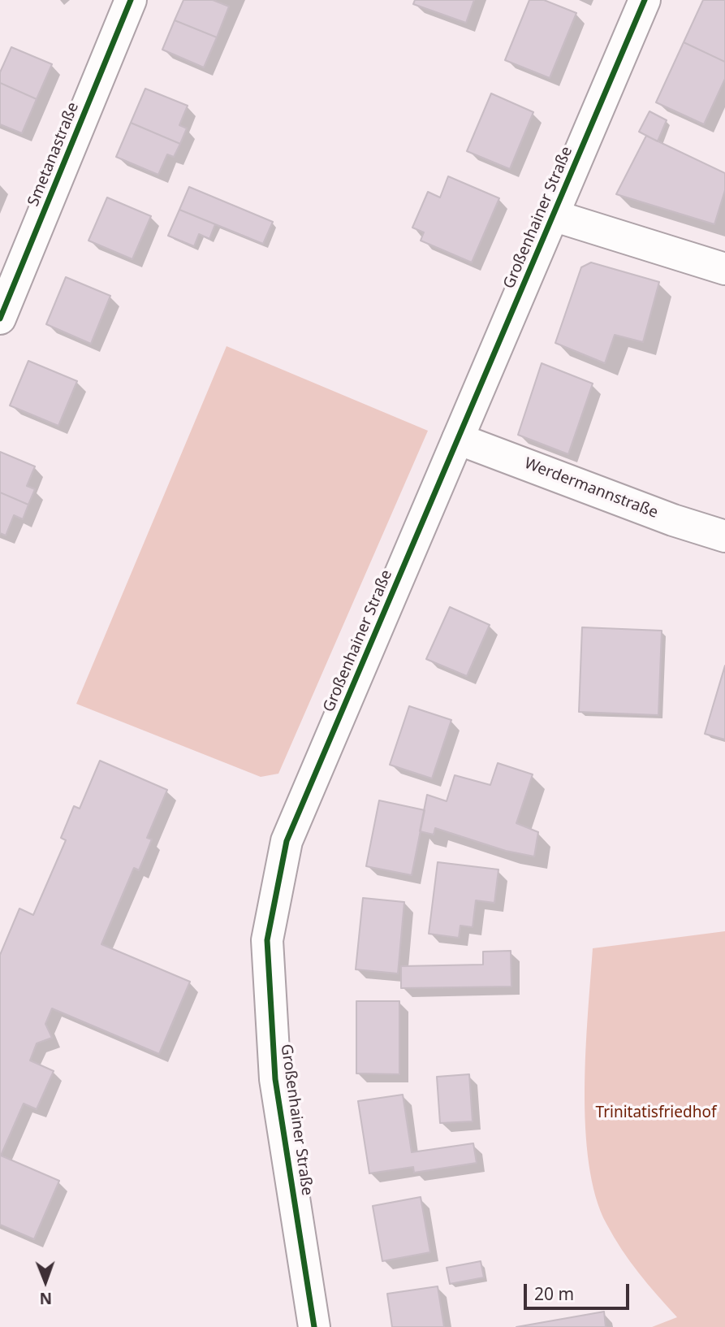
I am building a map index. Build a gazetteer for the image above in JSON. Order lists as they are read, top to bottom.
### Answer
{
  "streets": {
    "main road": ["Smetanastraße", "Großenhainer Straße", "Werdermannstraße"]
  },
  "crossings": [
    ["Großenhainer Straße", "Werdermannstraße"]
  ],
  "parks": ["Trinitatisfriedhof"],
  "scale_bar": "20 m",
  "north": "bottom"
}
